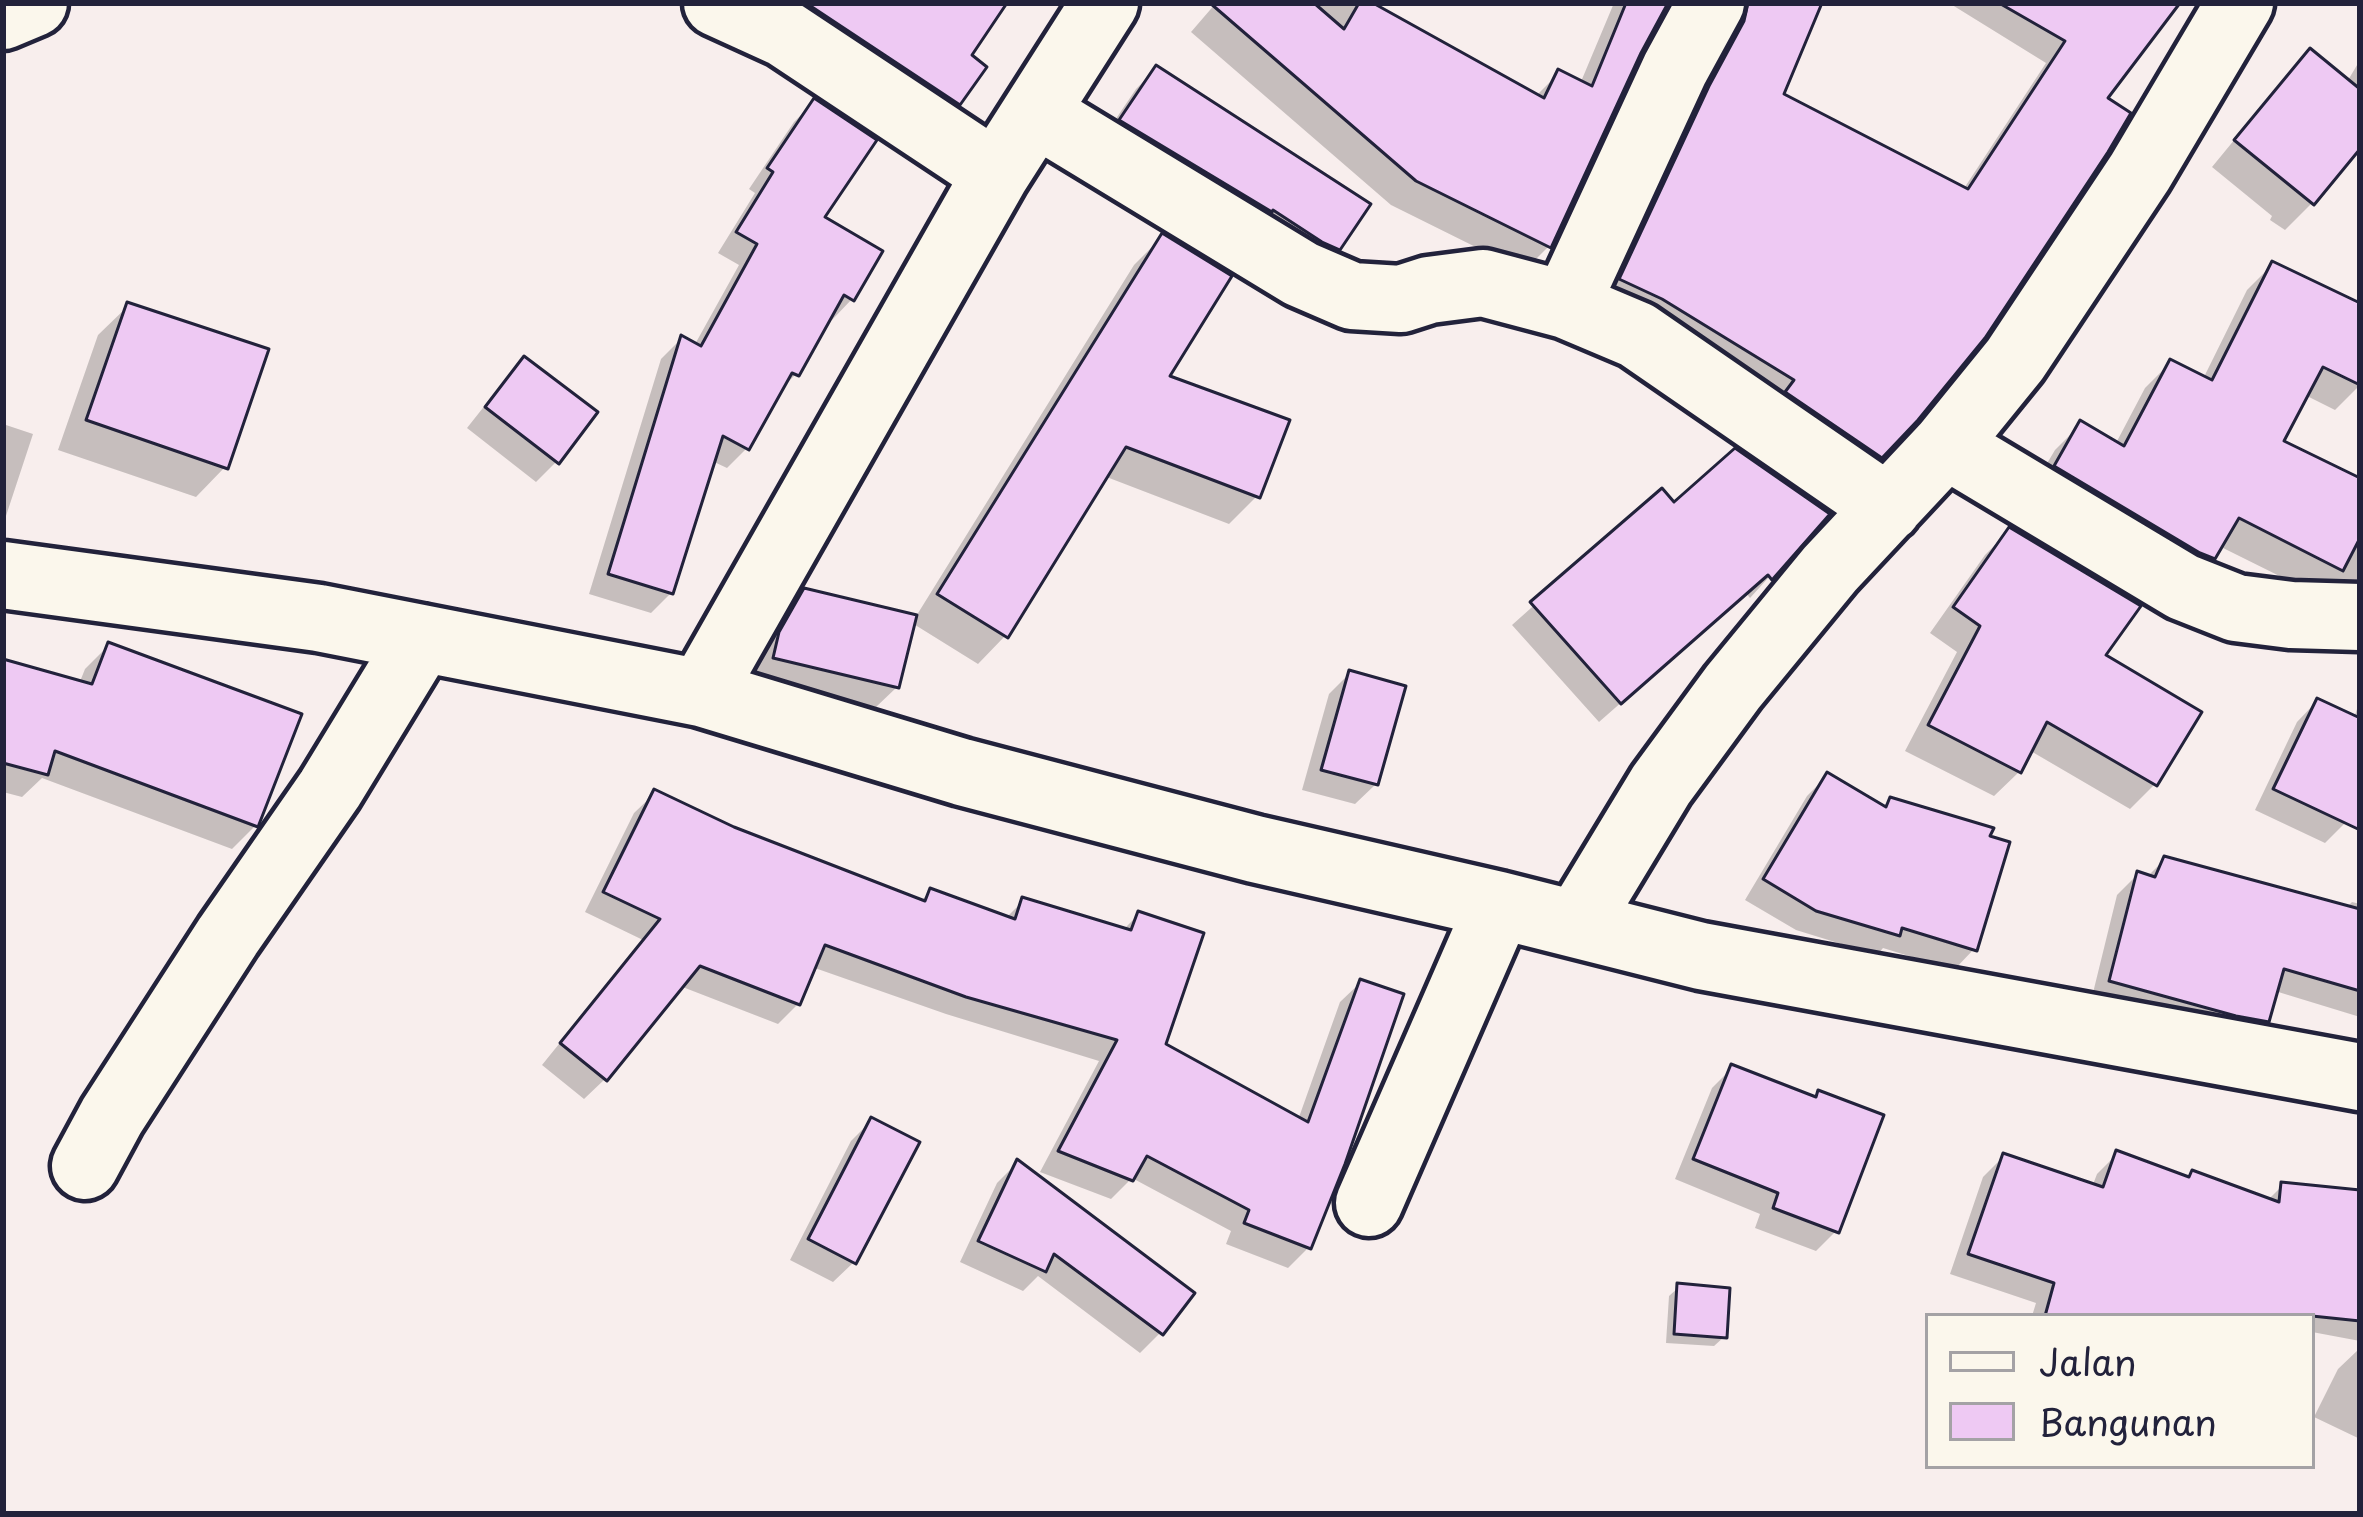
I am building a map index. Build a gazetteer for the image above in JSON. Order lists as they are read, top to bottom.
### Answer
{
  "legend": ["Jalan", "Bangunan"]
}
